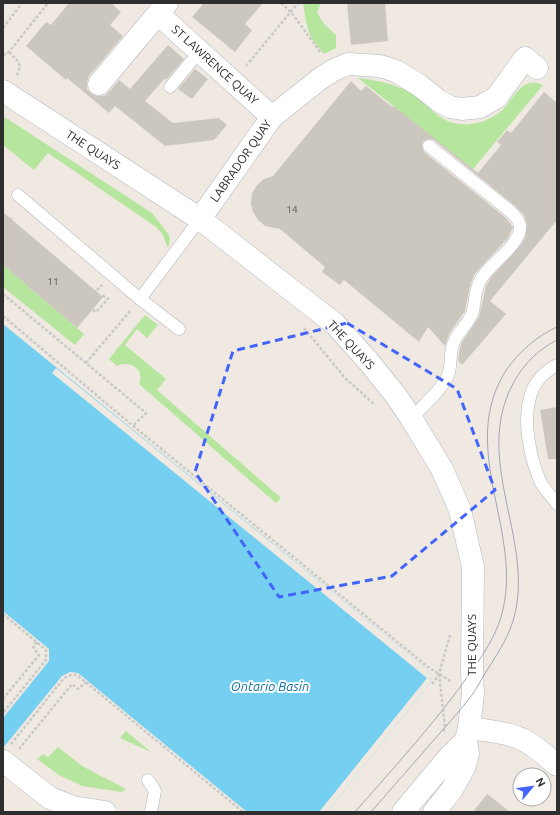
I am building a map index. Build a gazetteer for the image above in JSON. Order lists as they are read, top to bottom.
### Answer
{
  "streets": {
    "street": ["ST LAWRENCE QUAY", "THE QUAYS", "LABRADOR QUAY"]
  },
  "crossings": [
    ["ST LAWRENCE QUAY", "LABRADOR QUAY"],
    ["THE QUAYS", "LABRADOR QUAY"]
  ],
  "water": ["Ontario Basin"],
  "house_numbers": ["14", "11"],
  "north": "top right"
}
